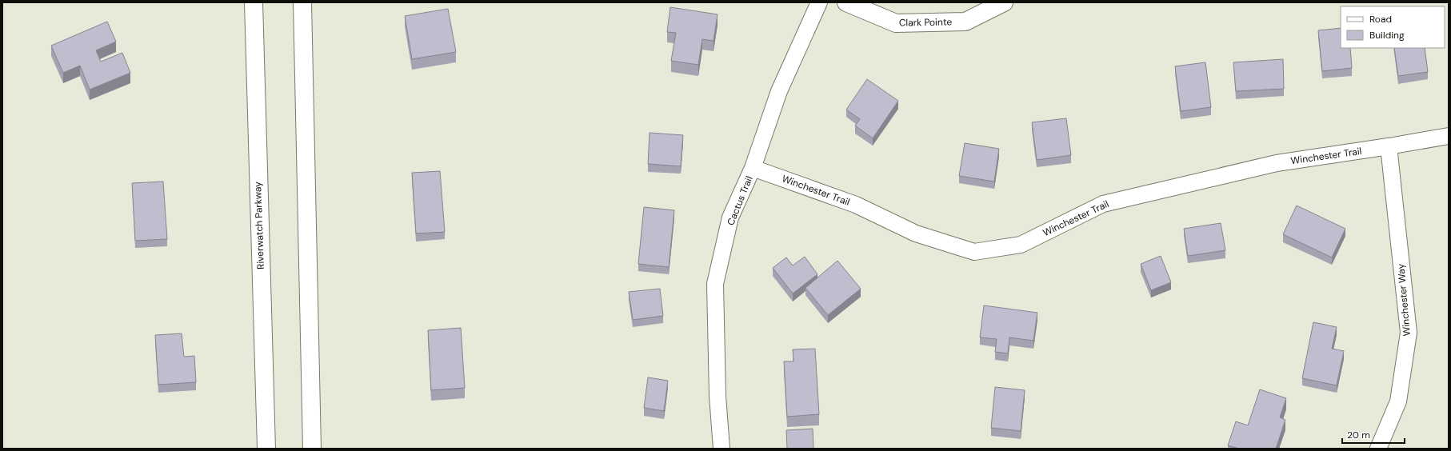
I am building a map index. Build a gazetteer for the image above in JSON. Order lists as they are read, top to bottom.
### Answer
{
  "streets": {
    "main road": ["Clark Pointe", "Riverwatch Parkway"],
    "street": ["Winchester Trail", "Cactus Trail", "Winchester Way"]
  },
  "crossings": [
    ["Winchester Trail", "Cactus Trail"],
    ["Winchester Trail", "Winchester Way"]
  ],
  "legend": ["Road", "Building"],
  "scale_bar": "20 m"
}
